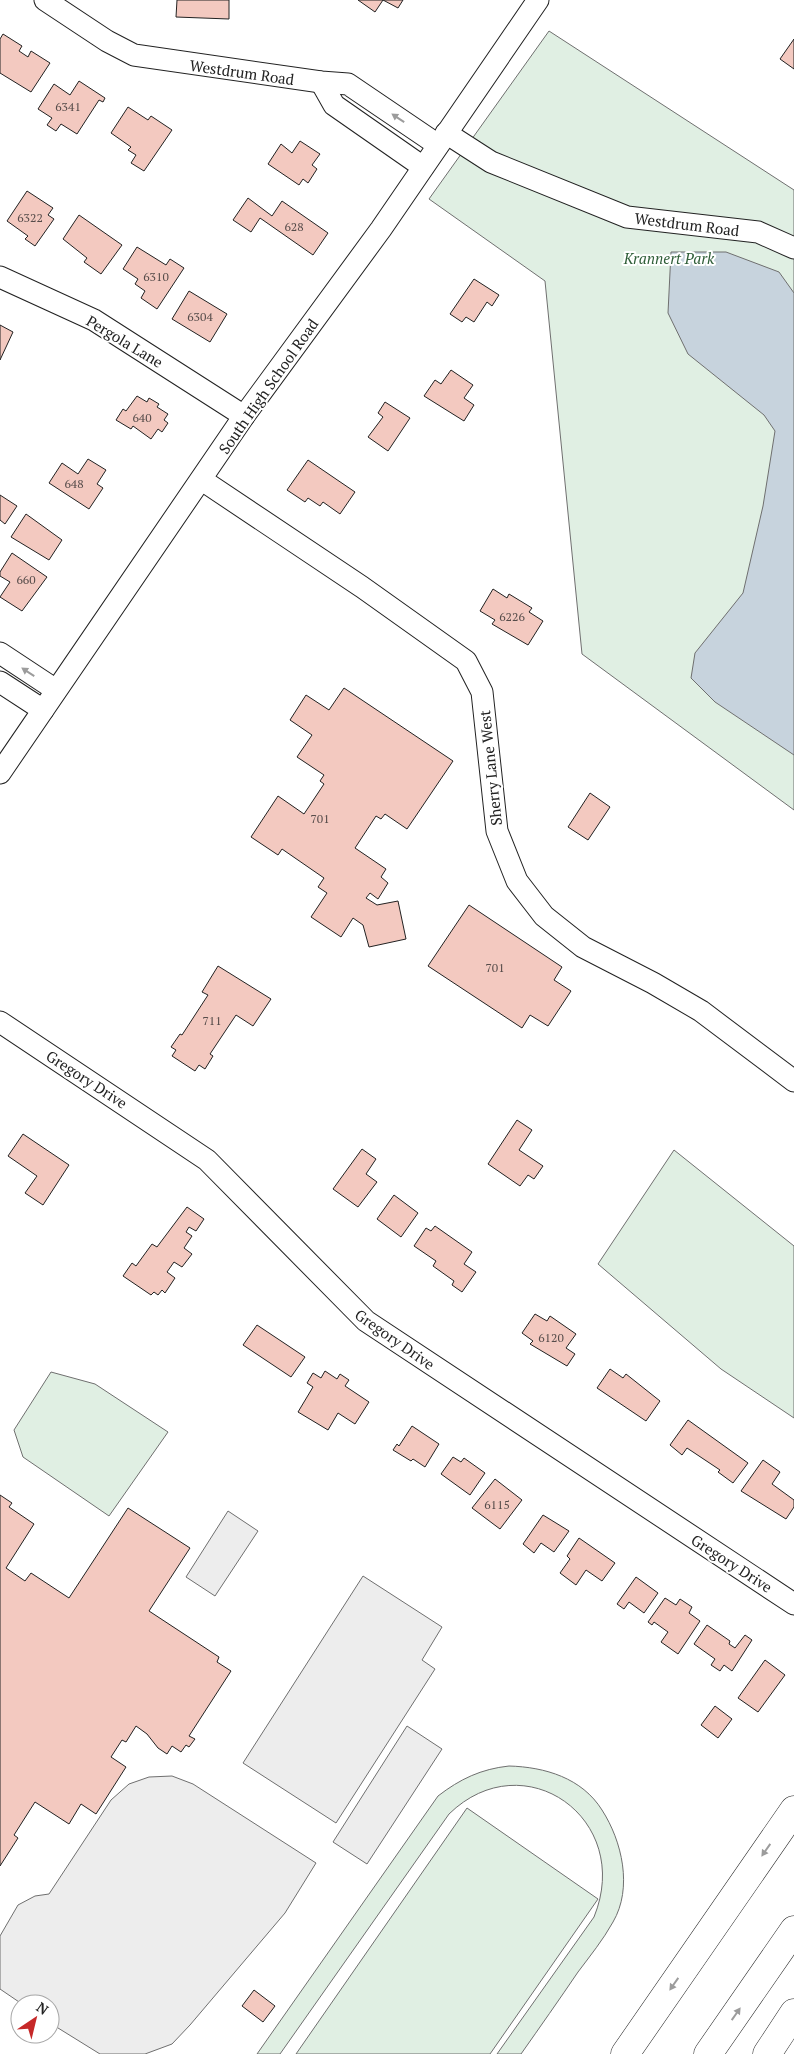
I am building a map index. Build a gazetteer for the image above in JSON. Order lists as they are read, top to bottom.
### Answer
{
  "streets": {
    "street": [
      "Westdrum Road",
      "Pergola Lane",
      "South High School Road",
      "Sherry Lane West",
      "Gregory Drive"
    ]
  },
  "crossings": [
    ["Westdrum Road", "South High School Road"],
    ["Pergola Lane", "South High School Road"],
    ["South High School Road", "Sherry Lane West"]
  ],
  "parks": ["Krannert Park"],
  "house_numbers": [
    "6341",
    "6322",
    "628",
    "6310",
    "6304",
    "640",
    "648",
    "660",
    "6226",
    "701",
    "701",
    "711",
    "6120",
    "6115"
  ],
  "north": "top right"
}
